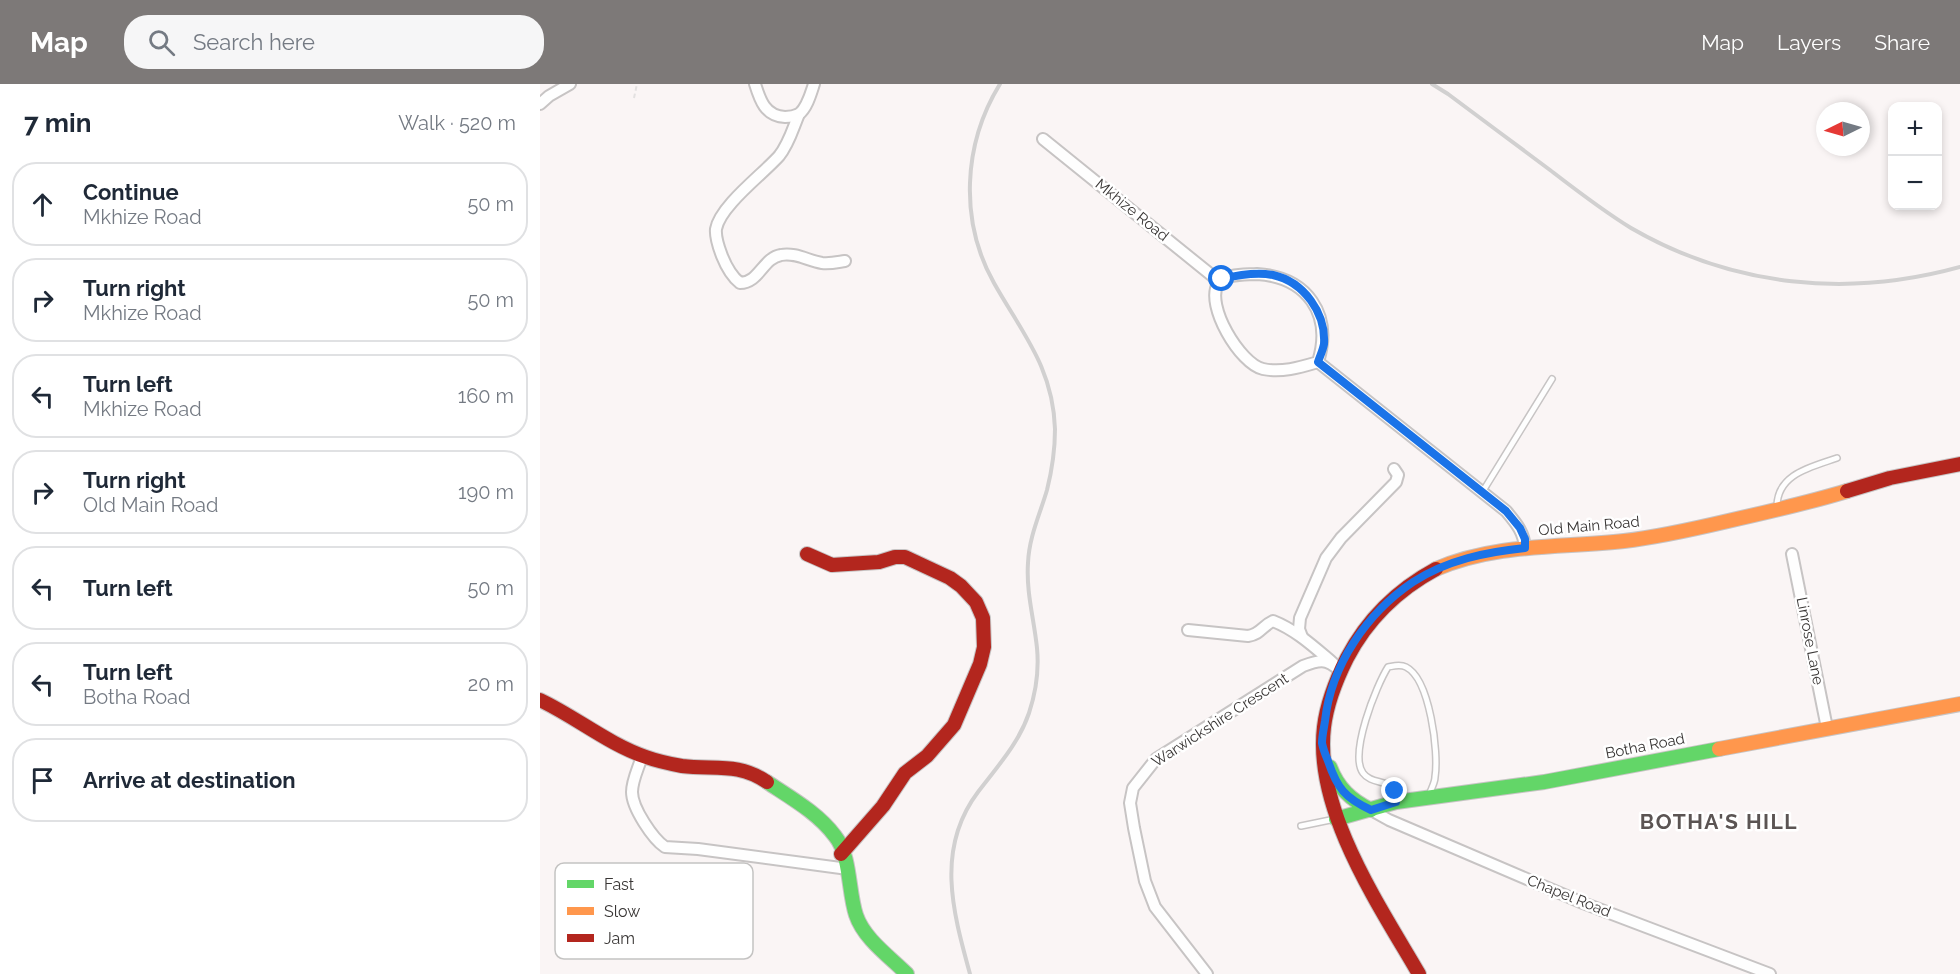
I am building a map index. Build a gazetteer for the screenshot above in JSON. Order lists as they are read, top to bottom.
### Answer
{
  "streets": {
    "street": [
      "Mkhize Road",
      "Old Main Road",
      "Linrose Lane",
      "Warwickshire Crescent",
      "Botha Road",
      "Chapel Road"
    ]
  },
  "crossings": [
    ["Old Main Road", "Warwickshire Crescent"],
    ["Old Main Road", "Botha Road"],
    ["Linrose Lane", "Botha Road"],
    ["Botha Road", "Chapel Road"]
  ],
  "districts": ["BOTHA'S HILL"],
  "legend": ["Fast", "Slow", "Jam"],
  "north": "left",
  "page": {
    "header": "Map",
    "search": "Search here",
    "nav": ["Map", "Layers", "Share"],
    "heading": ["7 min", "Walk · 520 m"],
    "map_buttons": ["+", "−"],
    "list": [
      ["Continue", "Mkhize Road", "50 m"],
      ["Turn right", "Mkhize Road", "50 m"],
      ["Turn left", "Mkhize Road", "160 m"],
      ["Turn right", "Old Main Road", "190 m"],
      ["Turn left", "50 m"],
      ["Turn left", "Botha Road", "20 m"],
      "Arrive at destination"
    ]
  }
}
